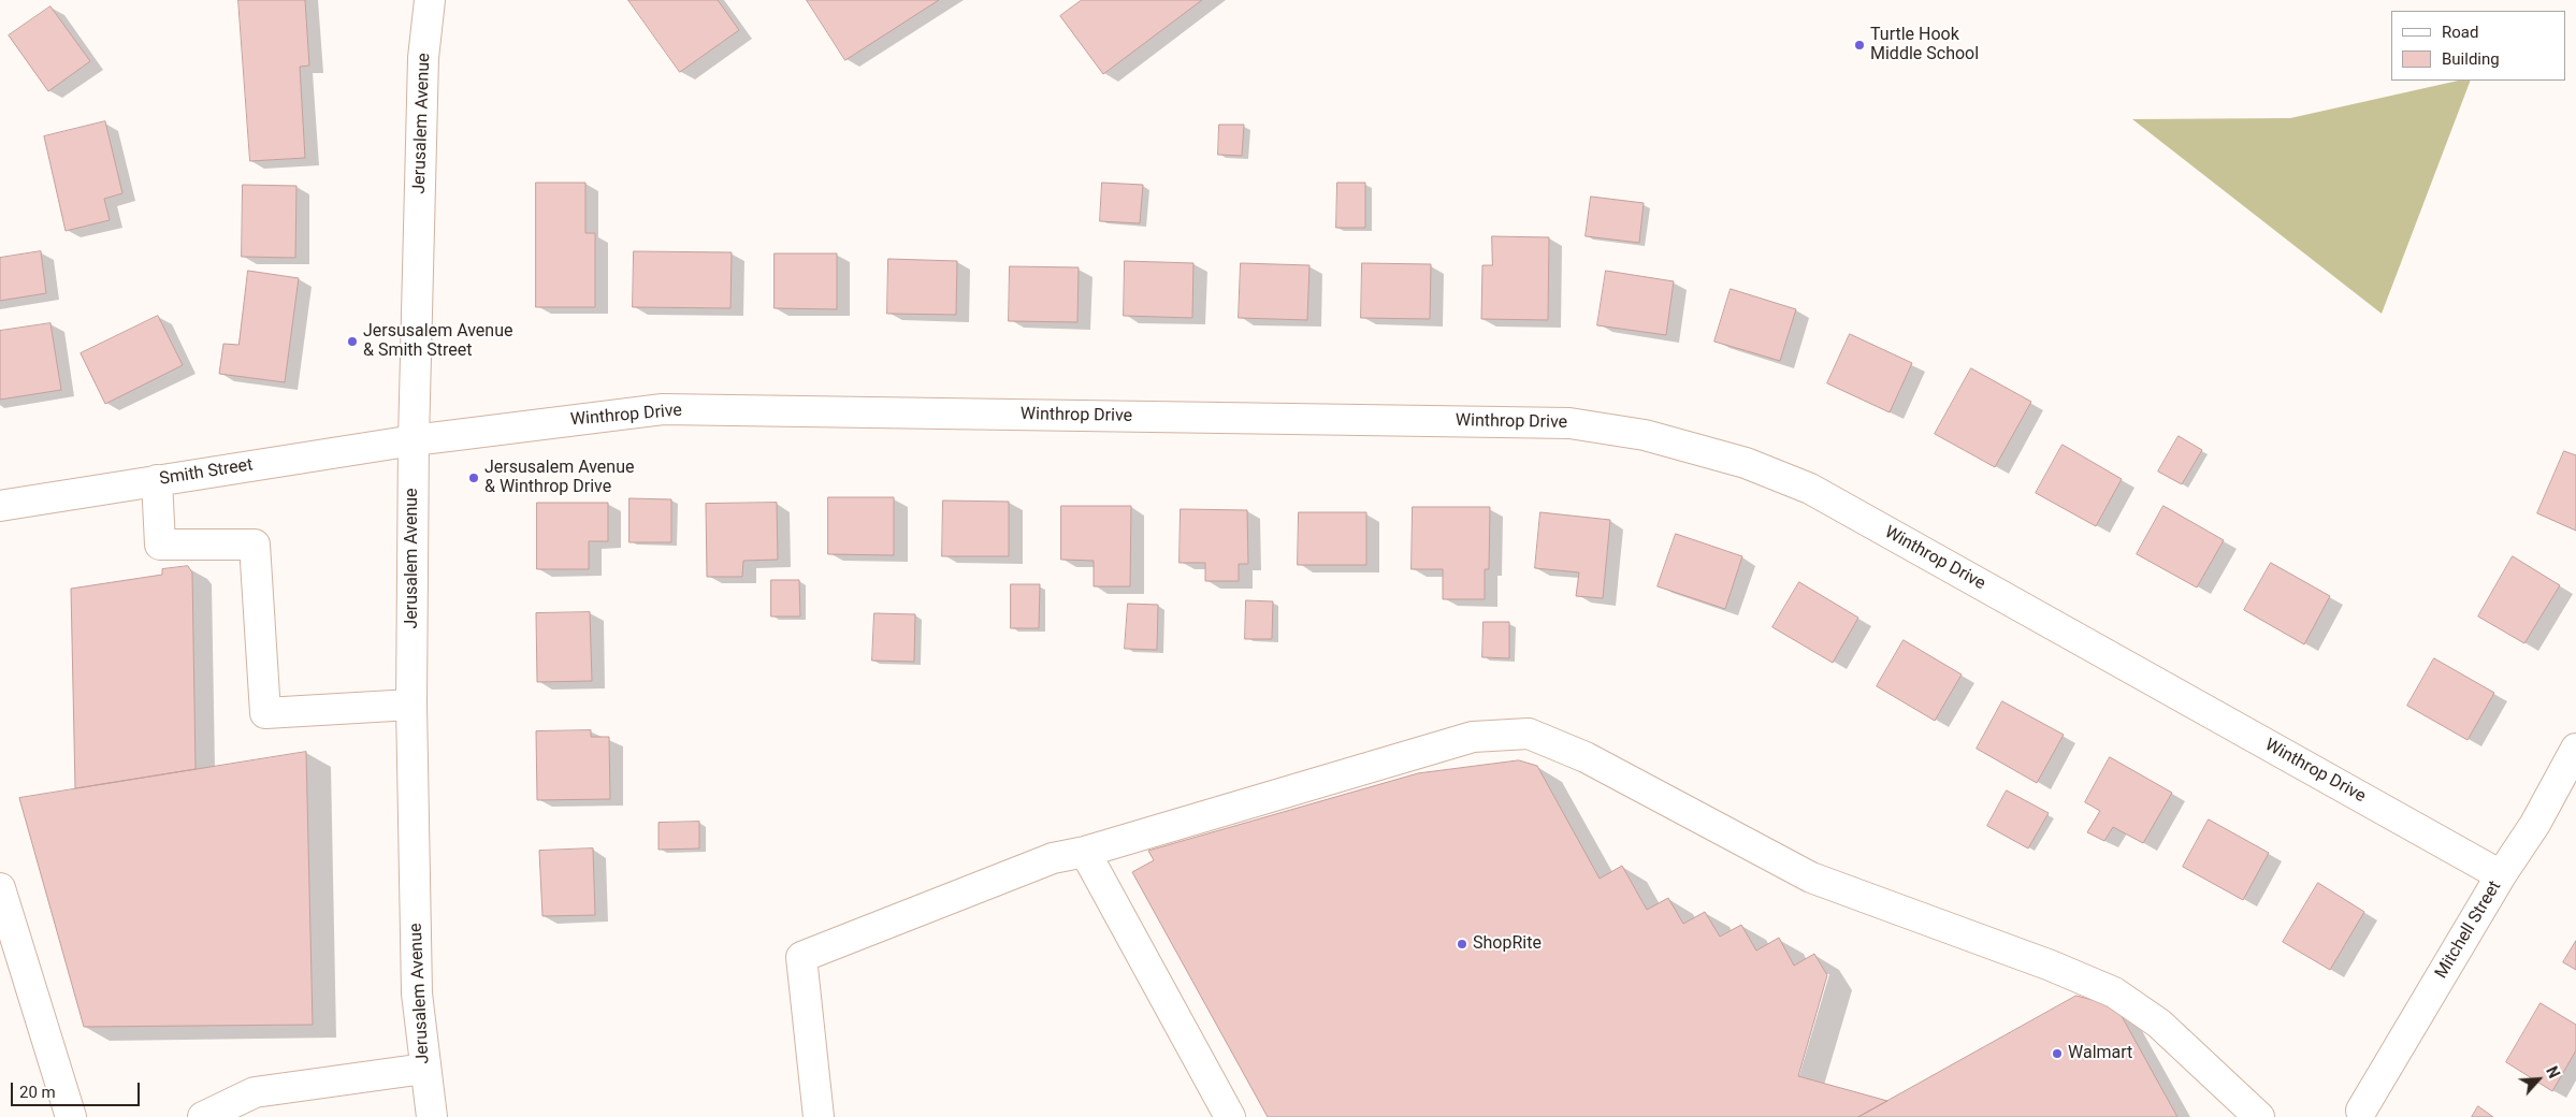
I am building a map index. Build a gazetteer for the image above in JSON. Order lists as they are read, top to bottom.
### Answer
{
  "streets": {
    "street": [
      "Jerusalem Avenue",
      "Winthrop Drive",
      "Smith Street",
      "Mitchell Street"
    ]
  },
  "crossings": [
    ["Jerusalem Avenue", "Winthrop Drive"],
    ["Jerusalem Avenue", "Smith Street"],
    ["Winthrop Drive", "Smith Street"],
    ["Winthrop Drive", "Mitchell Street"]
  ],
  "places": [
    "Turtle Hook Middle School",
    "Jersusalem Avenue & Smith Street",
    "Jersusalem Avenue & Winthrop Drive",
    "ShopRite",
    "Walmart"
  ],
  "legend": ["Road", "Building"],
  "scale_bar": "20 m",
  "north": "top right"
}
